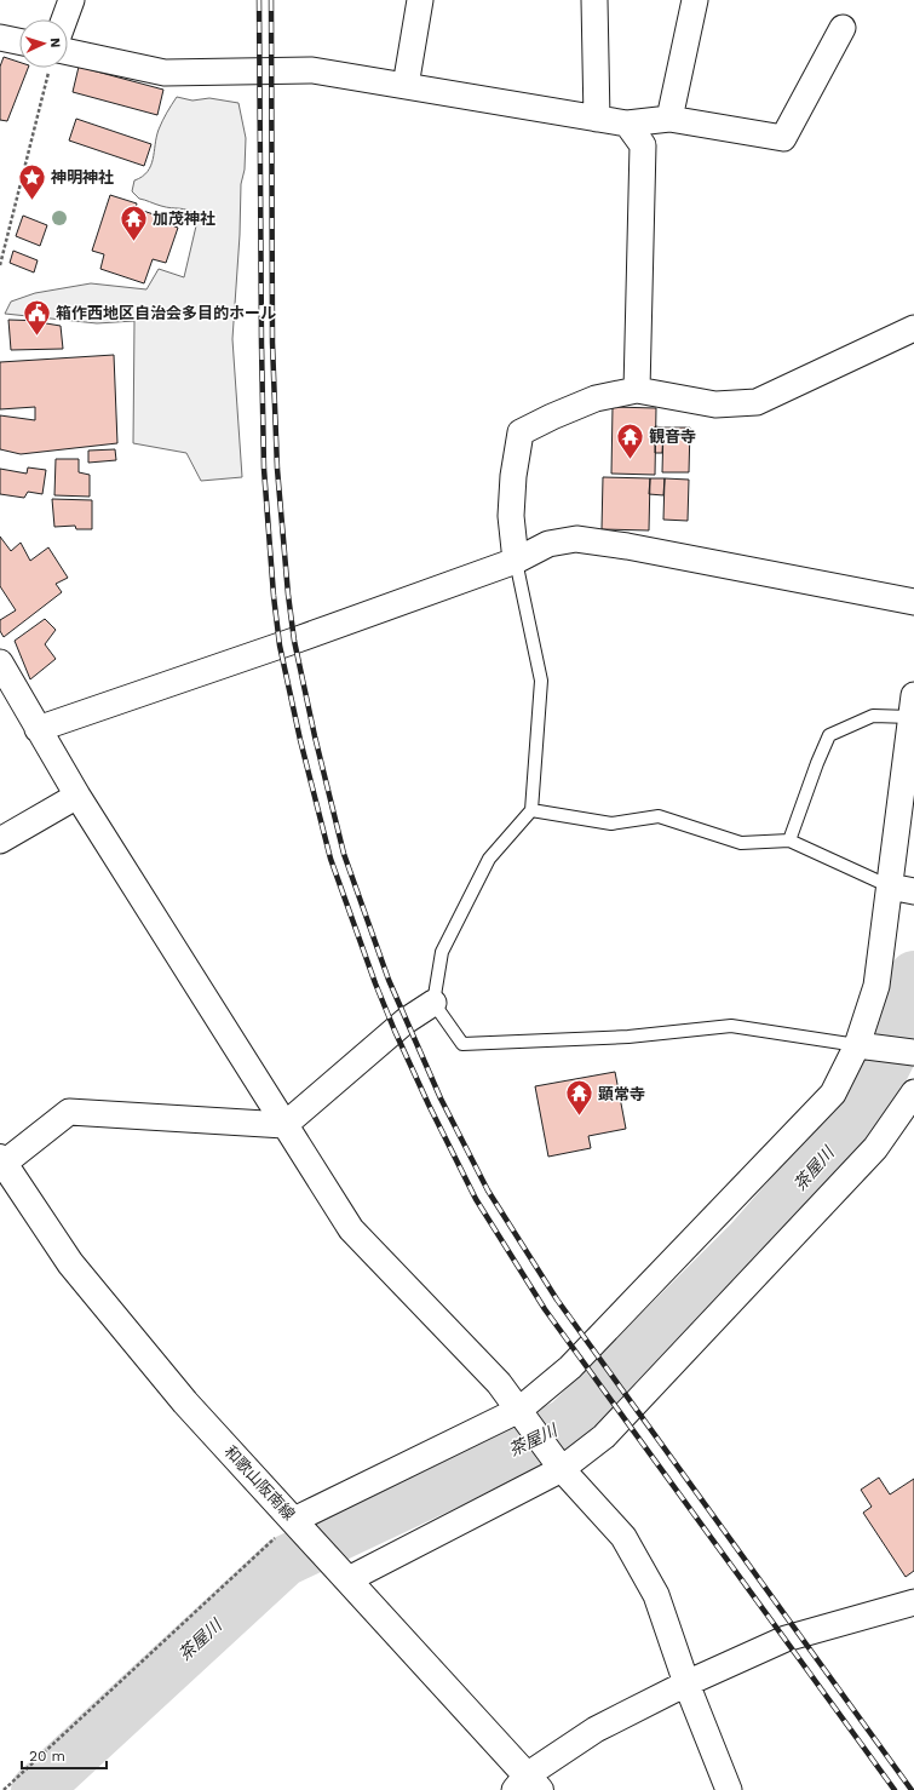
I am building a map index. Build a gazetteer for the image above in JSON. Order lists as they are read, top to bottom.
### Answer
{
  "streets": {
    "main road": ["和歌山阪南線"]
  },
  "water": ["茶屋川"],
  "places": {
    "place": ["神明神社"],
    "temple": ["加茂神社", "観音寺", "顕常寺"],
    "public building": ["箱作西地区自治会多目的ホール"]
  },
  "scale_bar": "20 m",
  "north": "right"
}
